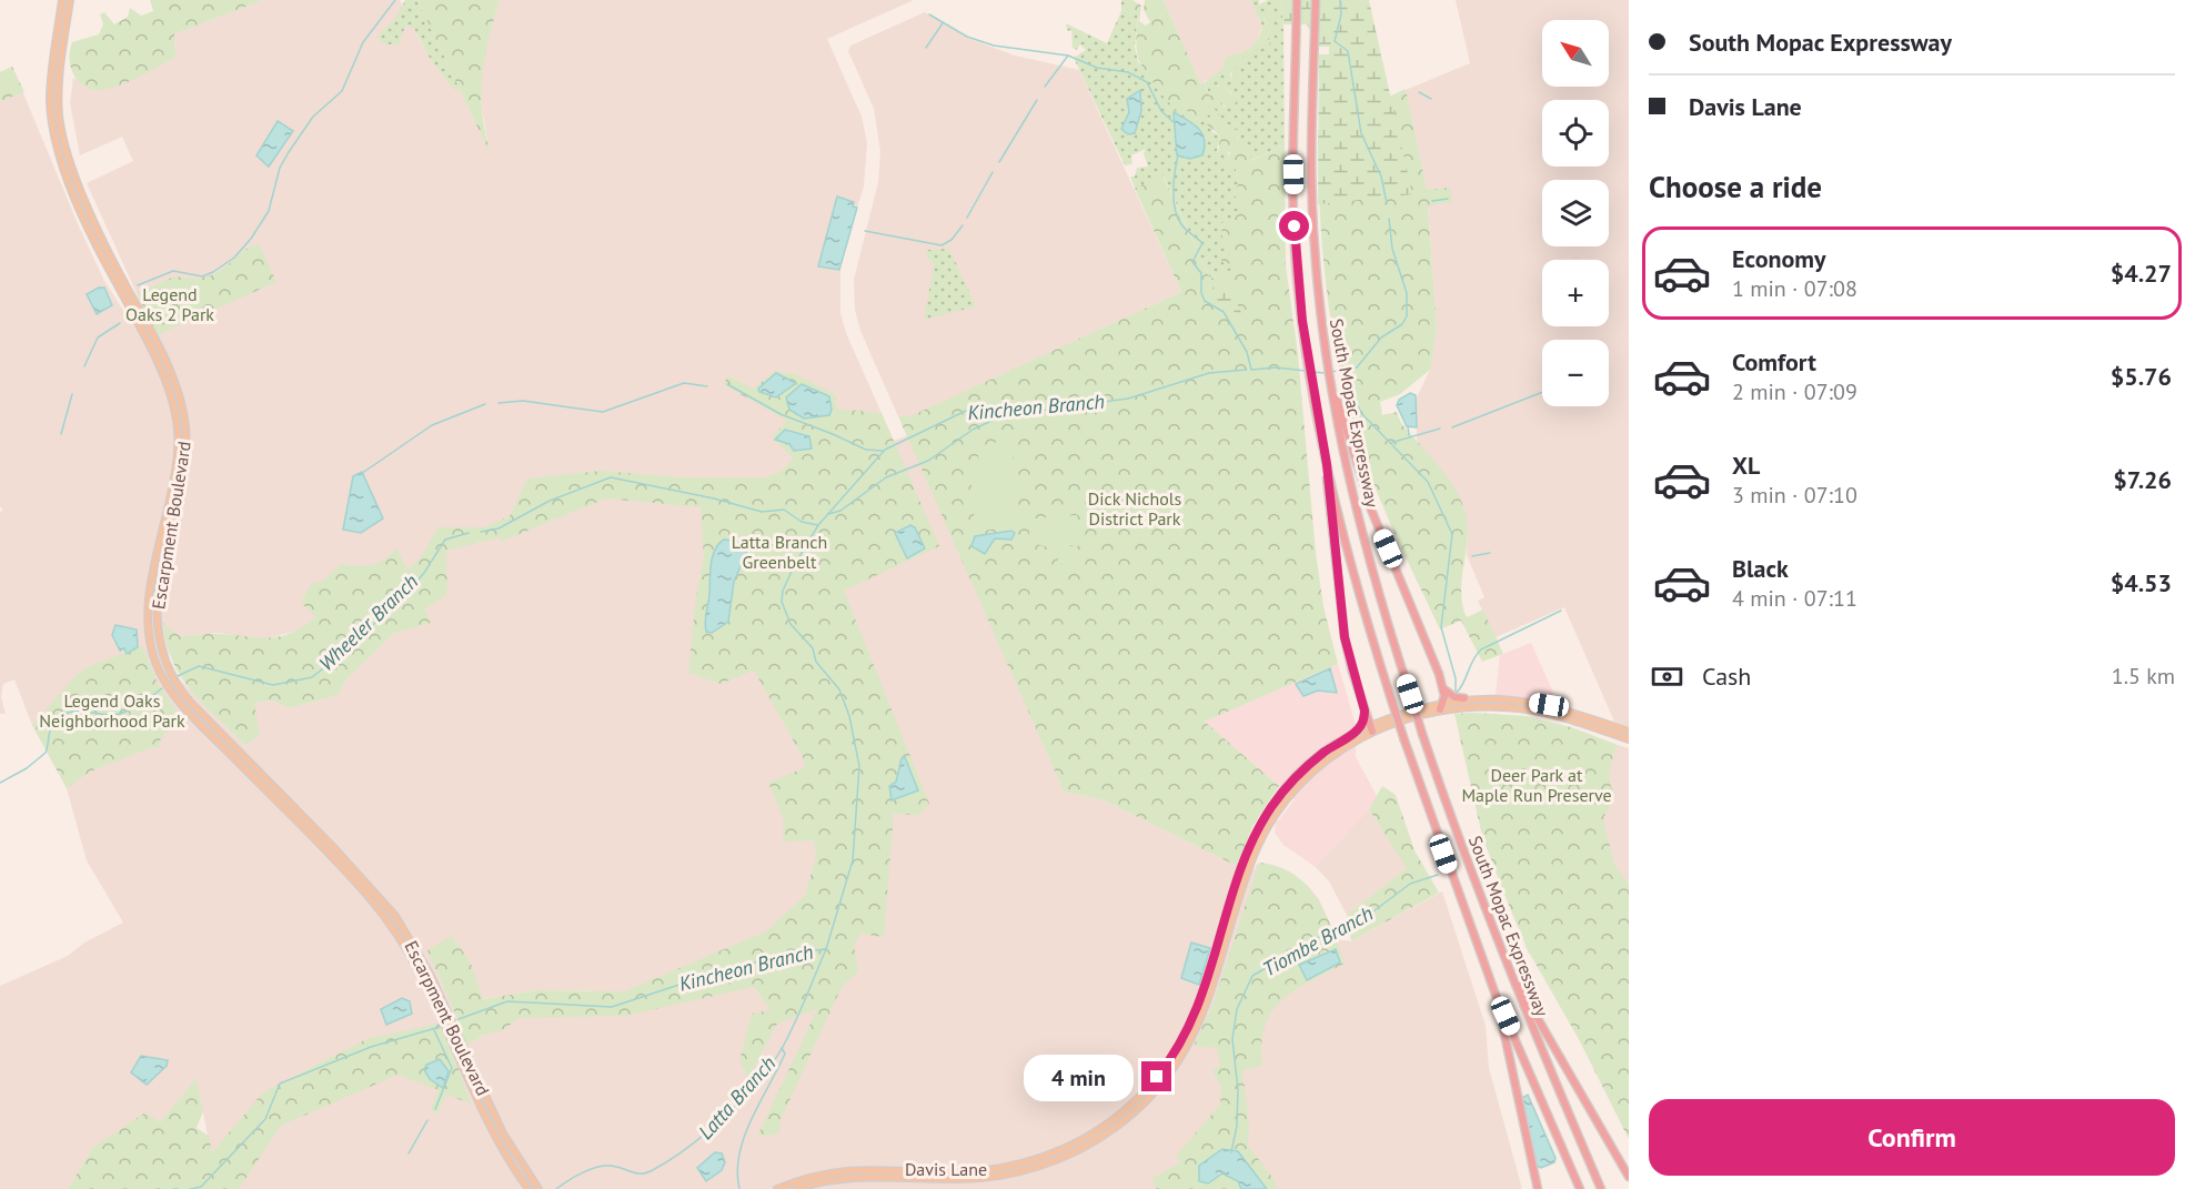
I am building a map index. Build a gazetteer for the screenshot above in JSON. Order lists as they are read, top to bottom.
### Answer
{
  "streets": {
    "highway": ["South Mopac Expressway"],
    "main road": ["Escarpment Boulevard", "Davis Lane"]
  },
  "water": [
    "Kincheon Branch",
    "Wheeler Branch",
    "Tiombe Branch",
    "Latta Branch"
  ],
  "parks": [
    "Legend Oaks 2 Park",
    "Dick Nichols District Park",
    "Latta Branch Greenbelt",
    "Legend Oaks Neighborhood Park",
    "Deer Park at Maple Run Preserve"
  ],
  "north": "top left",
  "page": {
    "banner": ["South Mopac Expressway", "Davis Lane"],
    "map_buttons": ["+", "−"],
    "heading": "Choose a ride",
    "list": [
      {
        "name": "Economy",
        "note": "1 min · 07:08",
        "value": "$4.27"
      },
      {
        "name": "Comfort",
        "note": "2 min · 07:09",
        "value": "$5.76"
      },
      {
        "name": "XL",
        "note": "3 min · 07:10",
        "value": "$7.26"
      },
      {
        "name": "Black",
        "note": "4 min · 07:11",
        "value": "$4.53"
      }
    ],
    "pay": ["Cash", "1.5 km"],
    "bubble": "4 min",
    "buttons": "Confirm"
  }
}
